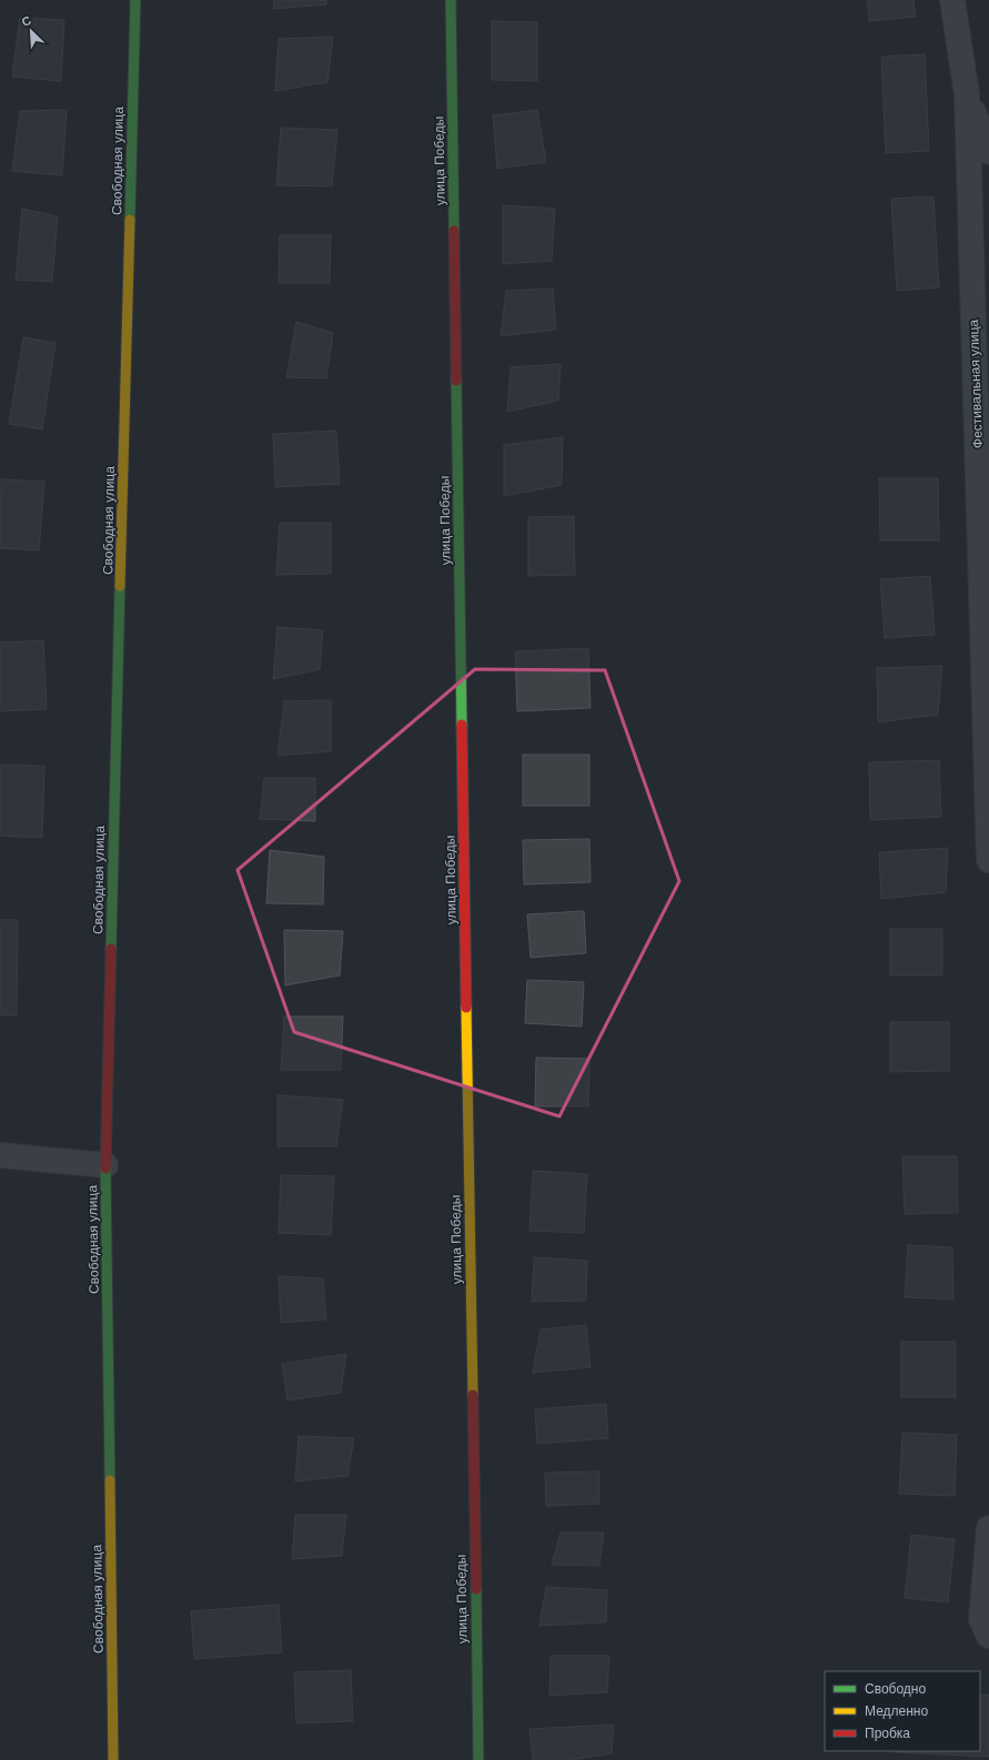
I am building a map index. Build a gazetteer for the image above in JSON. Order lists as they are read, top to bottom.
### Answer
{
  "streets": {
    "street": ["Свободная улица", "улица Победы", "Фестивальная улица"]
  },
  "legend": ["Свободно", "Медленно", "Пробка"],
  "north": "top left"
}
